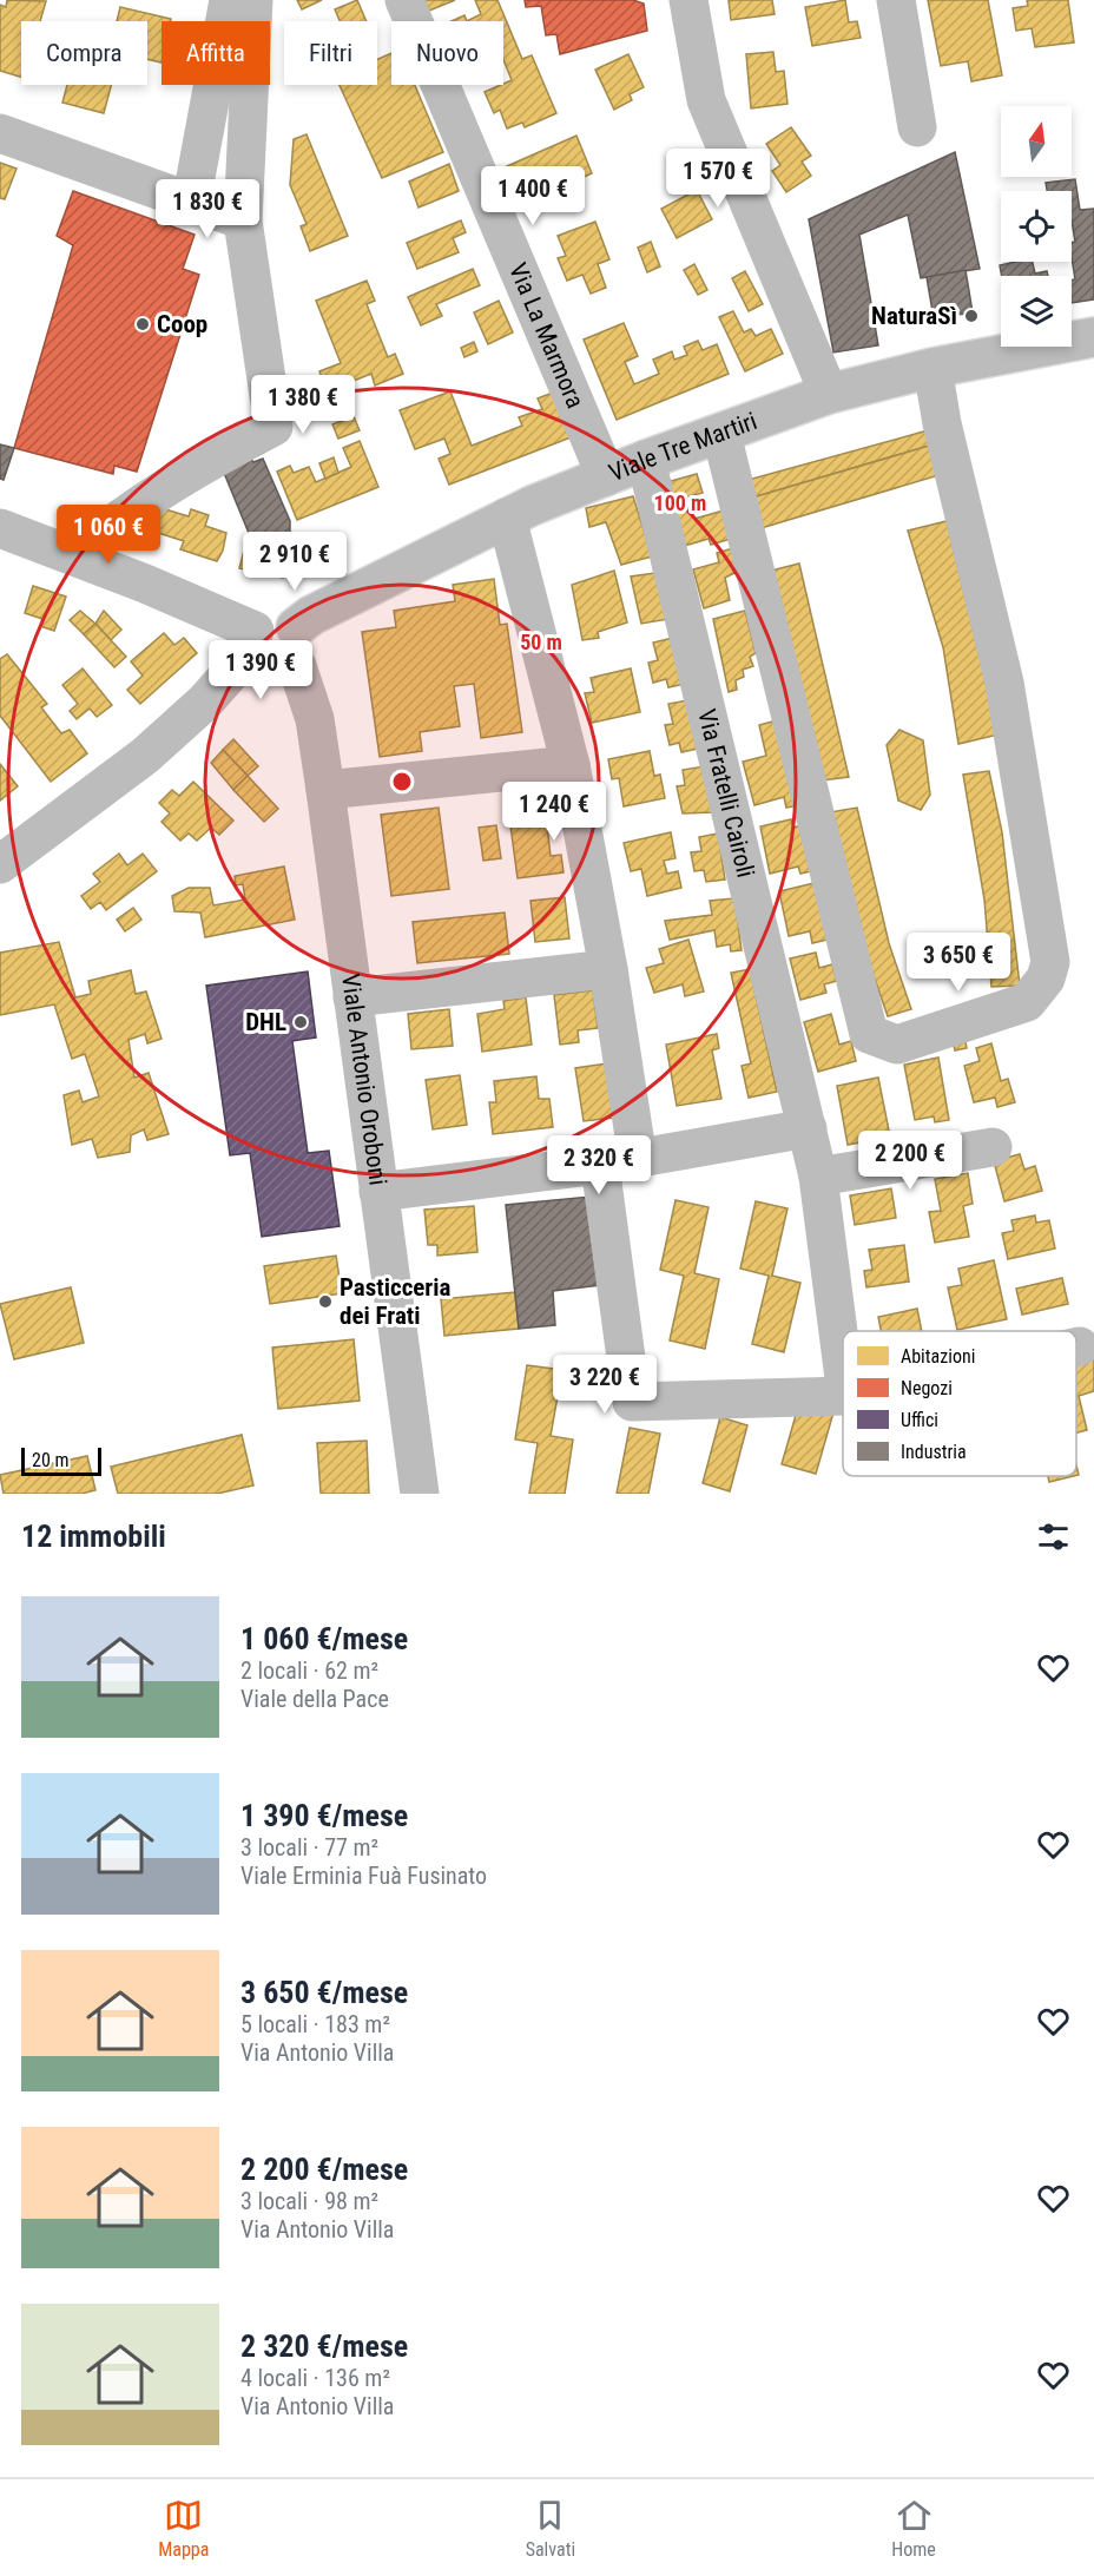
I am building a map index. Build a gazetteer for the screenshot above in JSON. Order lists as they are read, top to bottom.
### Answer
{
  "streets": {
    "street": [
      "Via La Marmora",
      "Viale Tre Martiri",
      "Via Fratelli Cairoli",
      "Viale Antonio Oroboni"
    ]
  },
  "crossings": [
    ["Via La Marmora", "Viale Tre Martiri"],
    ["Viale Tre Martiri", "Via Fratelli Cairoli"],
    ["Viale Tre Martiri", "Viale Antonio Oroboni"]
  ],
  "places": [
    "NaturaSì",
    "Coop",
    "DHL",
    "Pasticceria dei Frati"
  ],
  "legend": [
    "Abitazioni",
    "Negozi",
    "Uffici",
    "Industria"
  ],
  "scale_bar": "20 m",
  "north": "top",
  "page": {
    "chip": [
      "Compra",
      "Affitta",
      "Filtri",
      "Nuovo"
    ],
    "price": [
      "1 570 €",
      "1 400 €",
      "1 830 €",
      "1 380 €",
      "1 060 €",
      "2 910 €",
      "1 390 €",
      "1 240 €",
      "3 650 €",
      "2 200 €",
      "2 320 €",
      "3 220 €"
    ],
    "scale": "20 m",
    "heading": "12 immobili",
    "list": [
      {
        "name": "1 060 €/mese",
        "note": "2 locali · 62 m² · Viale della Pace"
      },
      {
        "name": "1 390 €/mese",
        "note": "3 locali · 77 m² · Viale Erminia Fuà Fusinato"
      },
      {
        "name": "3 650 €/mese",
        "note": "5 locali · 183 m² · Via Antonio Villa"
      },
      {
        "name": "2 200 €/mese",
        "note": "3 locali · 98 m² · Via Antonio Villa"
      },
      {
        "name": "2 320 €/mese",
        "note": "4 locali · 136 m² · Via Antonio Villa"
      }
    ],
    "tabs": ["Mappa", "Salvati", "Home"]
  },
  "rings": ["100 m", "50 m"]
}
